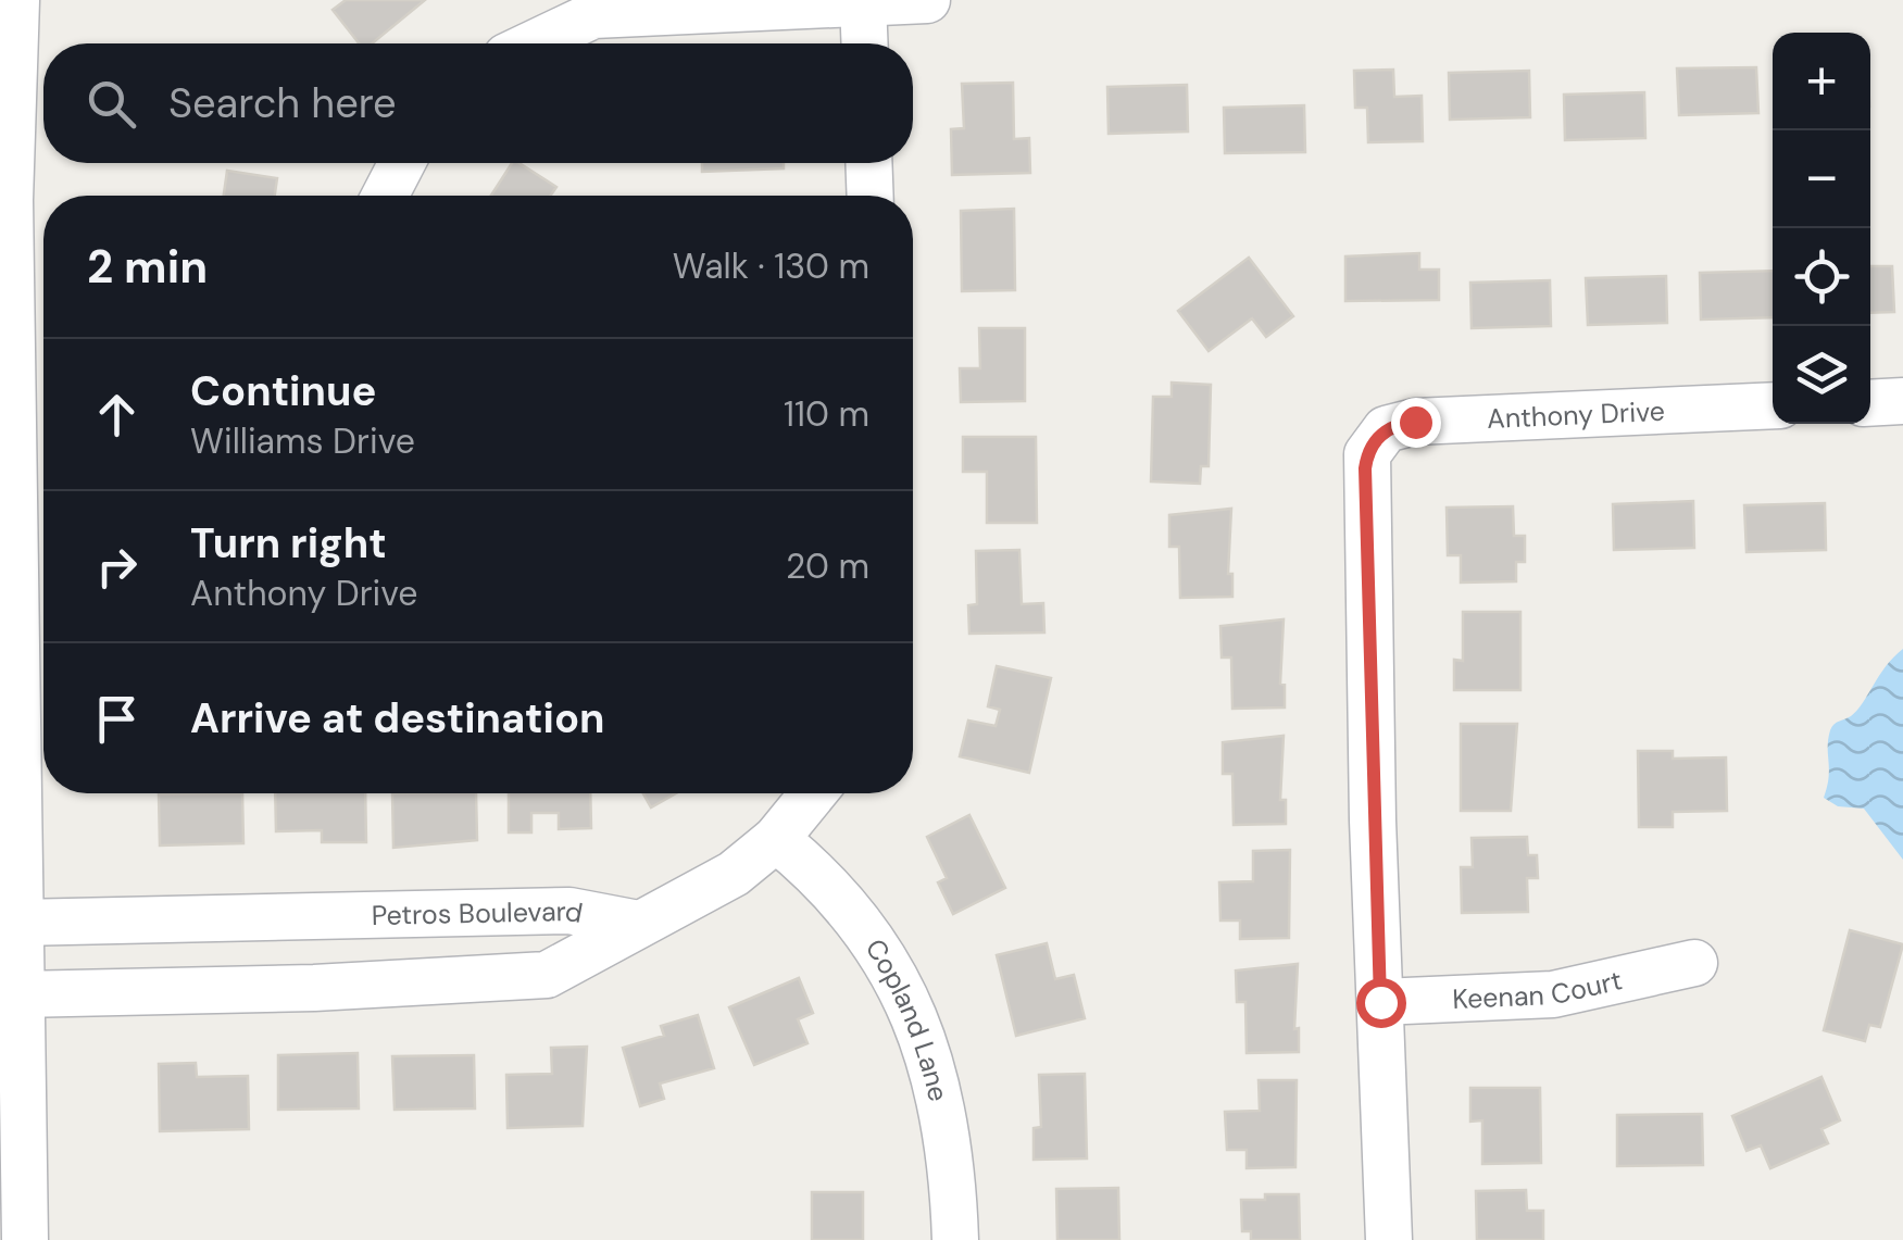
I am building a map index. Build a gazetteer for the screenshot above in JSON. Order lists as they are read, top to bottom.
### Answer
{
  "streets": {
    "street": [
      "Anthony Drive",
      "Petros Boulevard",
      "Keenan Court",
      "Copland Lane"
    ]
  },
  "crossings": [
    ["Anthony Drive", "Keenan Court"],
    ["Petros Boulevard", "Copland Lane"]
  ],
  "page": {
    "map_buttons": ["+", "−"],
    "search": "Search here",
    "heading": ["2 min", "Walk · 130 m"],
    "list": [
      ["Continue", "Williams Drive", "110 m"],
      ["Turn right", "Anthony Drive", "20 m"],
      "Arrive at destination"
    ]
  }
}
